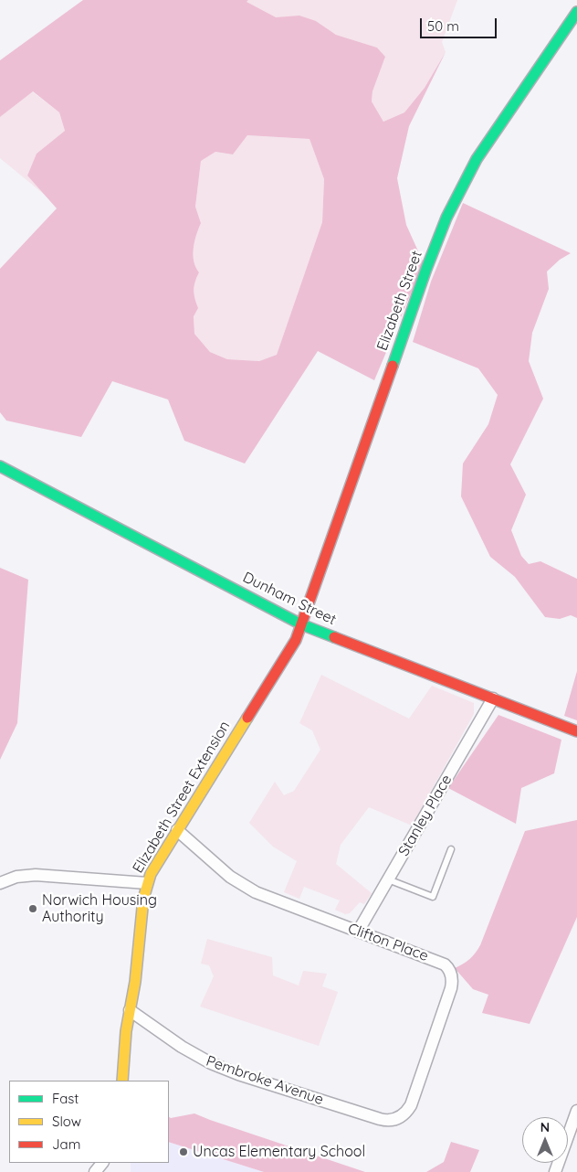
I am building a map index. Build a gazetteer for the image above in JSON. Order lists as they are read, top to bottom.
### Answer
{
  "streets": {
    "street": [
      "Elizabeth Street",
      "Dunham Street",
      "Elizabeth Street Extension",
      "Stanley Place",
      "Clifton Place",
      "Pembroke Avenue"
    ]
  },
  "crossings": [
    ["Elizabeth Street", "Dunham Street"],
    ["Elizabeth Street", "Elizabeth Street Extension"],
    ["Dunham Street", "Elizabeth Street Extension"],
    ["Dunham Street", "Stanley Place"],
    ["Elizabeth Street Extension", "Clifton Place"],
    ["Elizabeth Street Extension", "Pembroke Avenue"],
    ["Stanley Place", "Clifton Place"],
    ["Clifton Place", "Pembroke Avenue"]
  ],
  "places": ["Norwich Housing Authority", "Uncas Elementary School"],
  "legend": ["Fast", "Slow", "Jam"],
  "scale_bar": "50 m",
  "north": "top"
}
